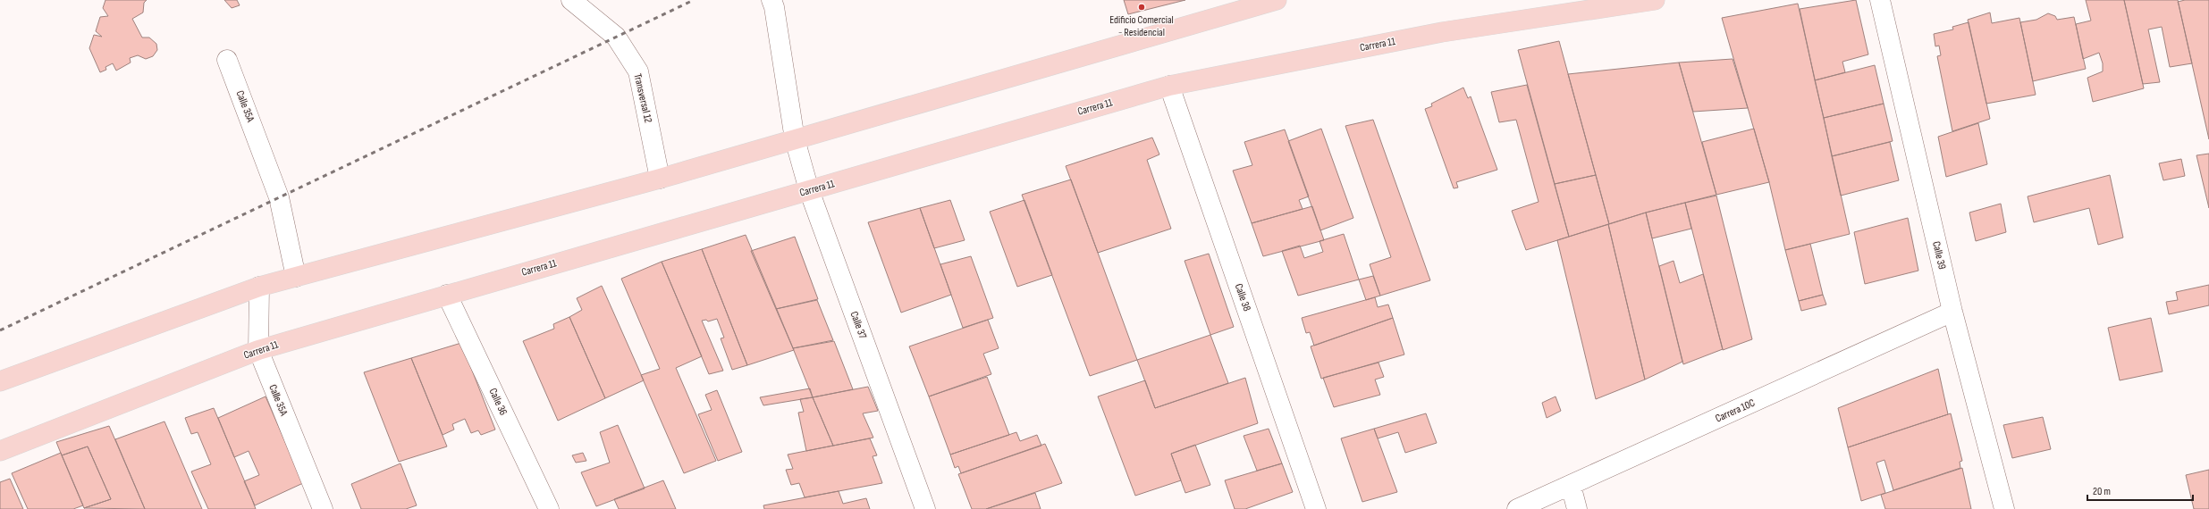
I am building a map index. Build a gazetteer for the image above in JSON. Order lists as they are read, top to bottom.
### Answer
{
  "streets": {
    "main road": ["Carrera 11"],
    "street": [
      "Transversal 12",
      "Calle 35A",
      "Calle 39",
      "Calle 38",
      "Calle 37",
      "Calle 36",
      "Carrera 10C"
    ]
  },
  "crossings": [
    ["Carrera 11", "Calle 35A"],
    ["Carrera 11", "Calle 38"],
    ["Carrera 11", "Calle 37"],
    ["Carrera 11", "Calle 36"],
    ["Calle 39", "Carrera 10C"]
  ],
  "places": ["Edificio Comercial - Residencial"],
  "scale_bar": "20 m"
}
